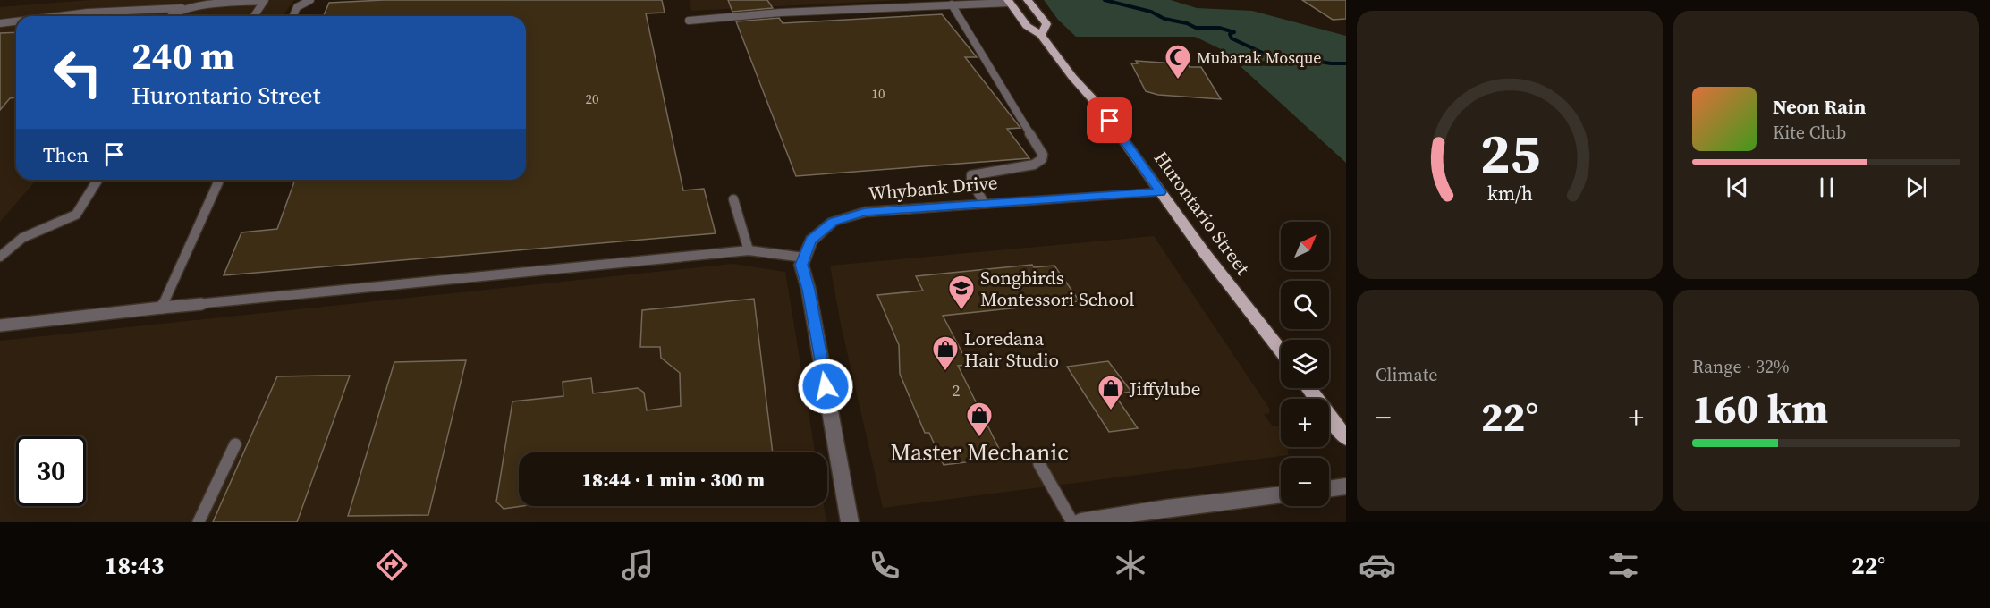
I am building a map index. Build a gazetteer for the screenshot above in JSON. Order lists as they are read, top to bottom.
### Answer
{
  "streets": {
    "main road": ["Hurontario Street"],
    "street": ["Whybank Drive"]
  },
  "crossings": [
    ["Whybank Drive", "Hurontario Street"]
  ],
  "places": {
    "mosque": ["Mubarak Mosque"],
    "school or university": ["Songbirds Montessori School"],
    "shop": ["Loredana Hair Studio", "Jiffylube", "Master Mechanic"]
  },
  "house_numbers": ["10", "20", "2"],
  "north": "top right",
  "page": {
    "turn": ["240 m", "Hurontario Street"],
    "song": ["Neon Rain", "Kite Club"],
    "then": "Then",
    "map_buttons": ["+", "−"],
    "tile": [
      "Climate",
      ["Range · 32%", "160 km"]
    ],
    "heat": ["−", "22°", "+"],
    "limit": "30",
    "trip": "18:44 · 1 min · 300 m",
    "tabs": ["18:43", "22°"],
    "gauge": ["25", "km/h"]
  }
}
